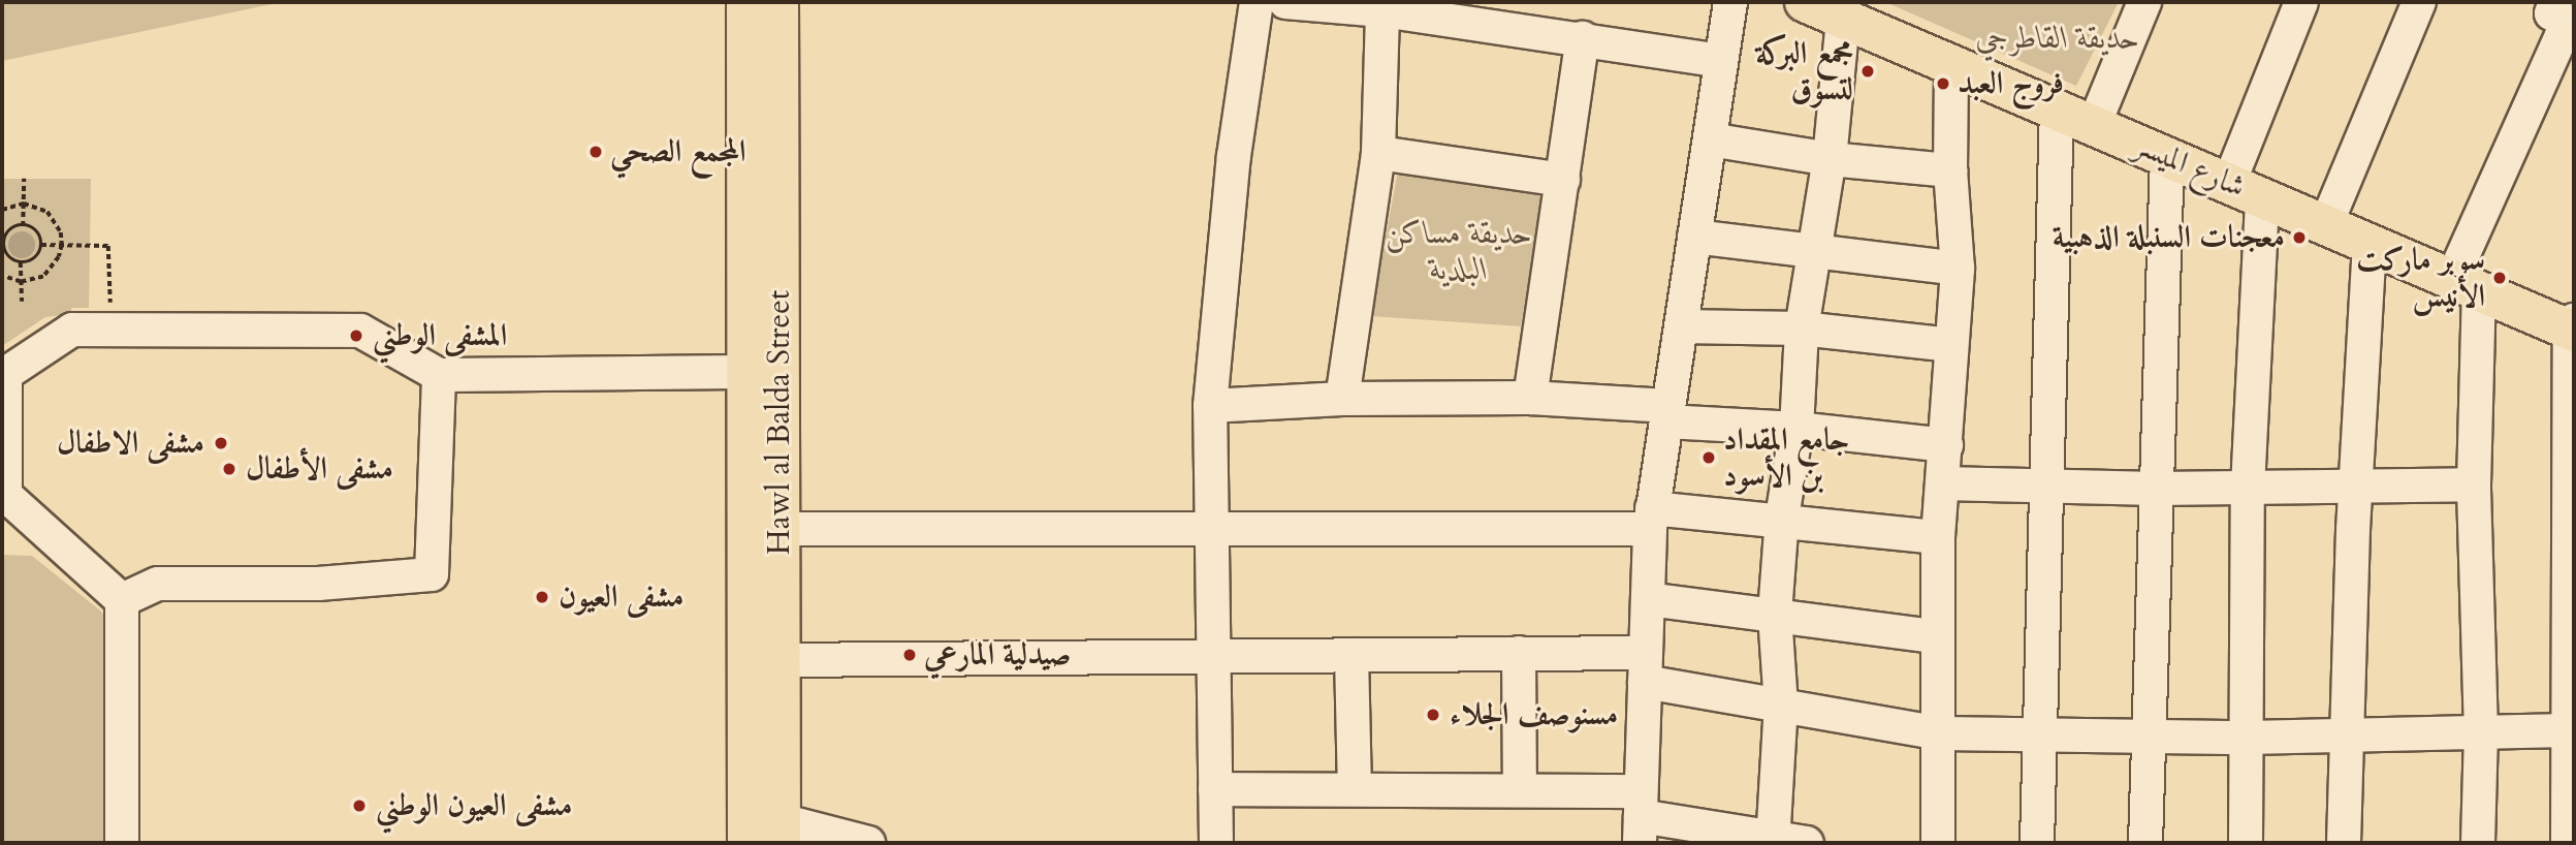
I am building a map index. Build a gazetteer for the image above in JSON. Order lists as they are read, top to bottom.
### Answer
{
  "streets": {
    "main road": ["شارع الميسر", "Hawl al Balda Street"]
  },
  "parks": ["حديقة القاطرجي", "حديقة مساكن البلدية"],
  "places": [
    "مجمع البركة لتسوق",
    "فروج العبد",
    "المجمع الصحي",
    "معجنات السنبلة الذهبية",
    "سوبر ماركت الأنيس",
    "المشفى الوطني",
    "مشفى الاطفال",
    "جامع المقداد بن الأسود",
    "مشفى الأطفال",
    "مشفى العيون",
    "صيدلية المارعي",
    "مسنوصف الجلاء",
    "مشفى العيون الوطني"
  ]
}
